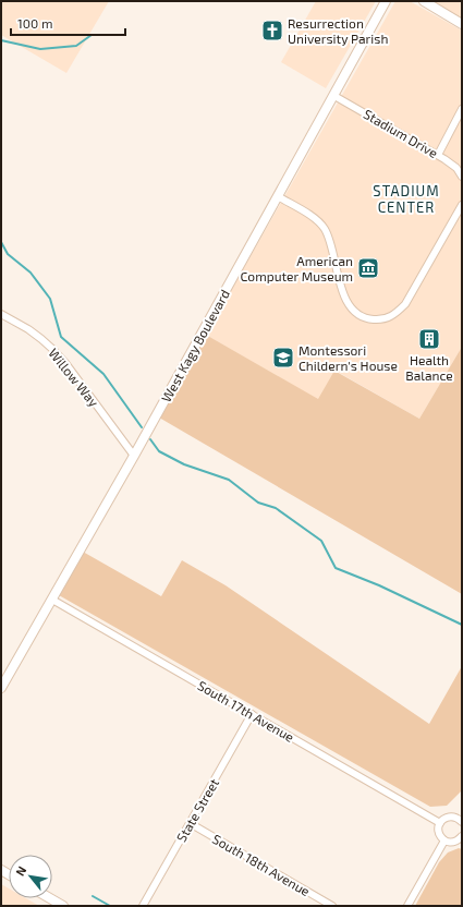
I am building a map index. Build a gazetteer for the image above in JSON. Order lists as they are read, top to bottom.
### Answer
{
  "streets": {
    "main road": ["West Kagy Boulevard"],
    "street": [
      "Stadium Drive",
      "Willow Way",
      "South 17th Avenue",
      "State Street",
      "South 18th Avenue"
    ]
  },
  "crossings": [
    ["Stadium Drive", "West Kagy Boulevard"],
    ["West Kagy Boulevard", "Willow Way"],
    ["West Kagy Boulevard", "South 17th Avenue"],
    ["South 17th Avenue", "State Street"],
    ["State Street", "South 18th Avenue"]
  ],
  "districts": ["STADIUM CENTER"],
  "places": {
    "church": ["Resurrection University Parish"],
    "museum": ["American Computer Museum"],
    "building": ["Health Balance"],
    "school or university": ["Montessori Childern's House"]
  },
  "scale_bar": "100 m",
  "north": "top left"
}
